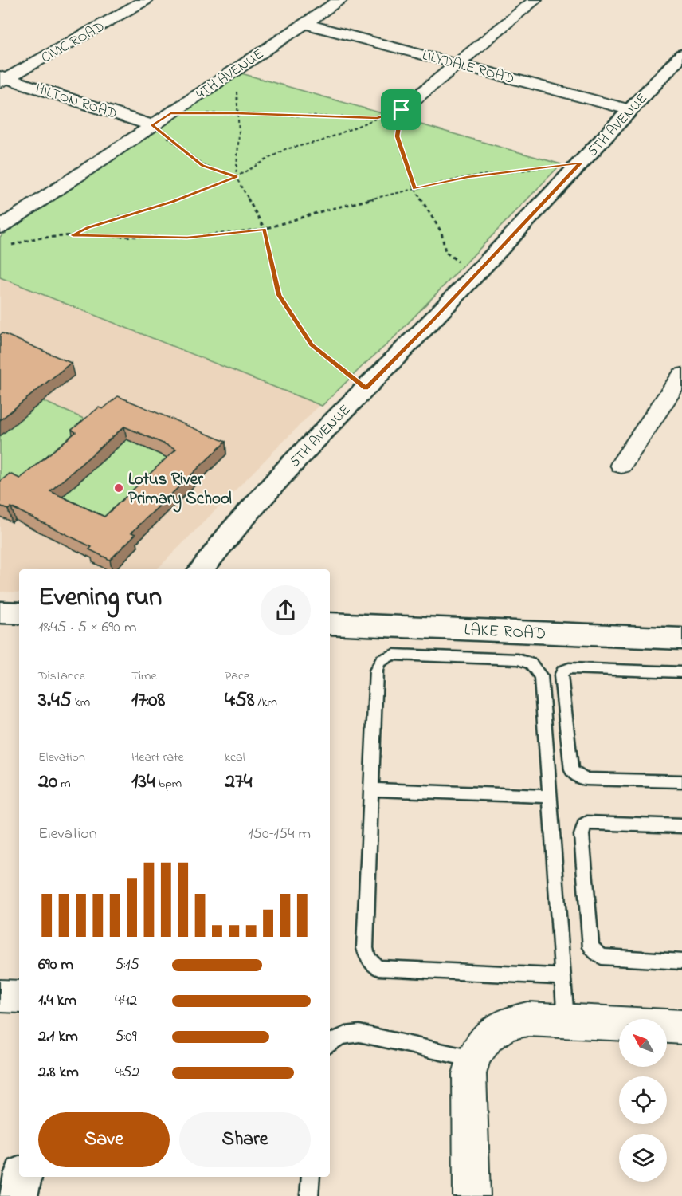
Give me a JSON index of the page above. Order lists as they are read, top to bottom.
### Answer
{
  "streets": {
    "main road": ["5TH AVENUE", "LAKE ROAD"],
    "street": [
      "CIVIC ROAD",
      "LILYDALE ROAD",
      "4TH AVENUE",
      "HILTON ROAD"
    ]
  },
  "crossings": [
    ["CIVIC ROAD", "HILTON ROAD"],
    ["LILYDALE ROAD", "4TH AVENUE"],
    ["LILYDALE ROAD", "5TH AVENUE"],
    ["4TH AVENUE", "HILTON ROAD"]
  ],
  "places": ["Lotus River Primary School"],
  "north": "top left",
  "page": {
    "heading": ["Evening run", "18:45 · 5 × 690 m"],
    "stats": [
      ["Distance", "3.45 km"],
      ["Time", "17:08"],
      ["Pace", "4:58 /km"],
      ["Elevation", "20 m"],
      ["Heart rate", "134 bpm"],
      ["kcal", "274"]
    ],
    "chart": ["Elevation", "150–154 m"],
    "list": [
      {
        "name": "690 m",
        "note": "5:15"
      },
      {
        "name": "1.4 km",
        "note": "4:42"
      },
      {
        "name": "2.1 km",
        "note": "5:09"
      },
      {
        "name": "2.8 km",
        "note": "4:52"
      }
    ],
    "buttons": ["Save", "Share"]
  }
}
